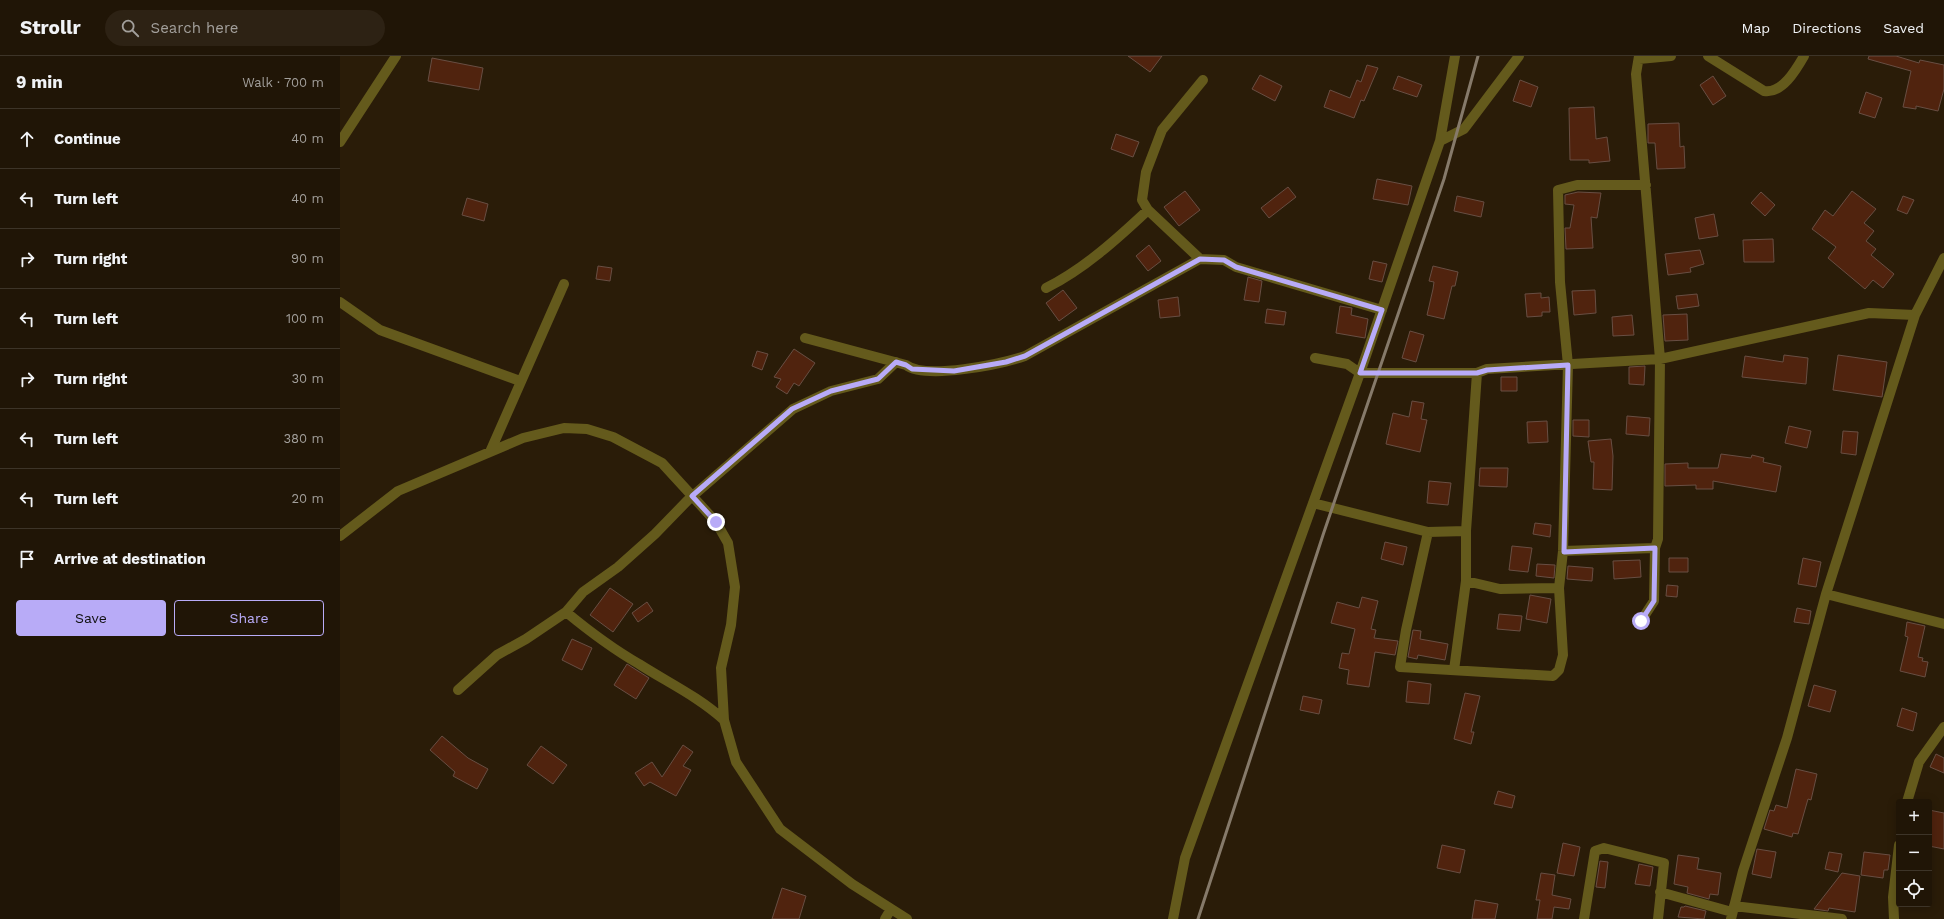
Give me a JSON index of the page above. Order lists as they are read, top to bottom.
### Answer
{
  "page": {
    "header": "Strollr",
    "search": "Search here",
    "nav": ["Map", "Directions", "Saved"],
    "heading": ["9 min", "Walk · 700 m"],
    "list": [
      ["Continue", "40 m"],
      ["Turn left", "40 m"],
      ["Turn right", "90 m"],
      ["Turn left", "100 m"],
      ["Turn right", "30 m"],
      ["Turn left", "380 m"],
      ["Turn left", "20 m"],
      "Arrive at destination"
    ],
    "buttons": ["Save", "Share"],
    "map_buttons": ["+", "−"]
  }
}
